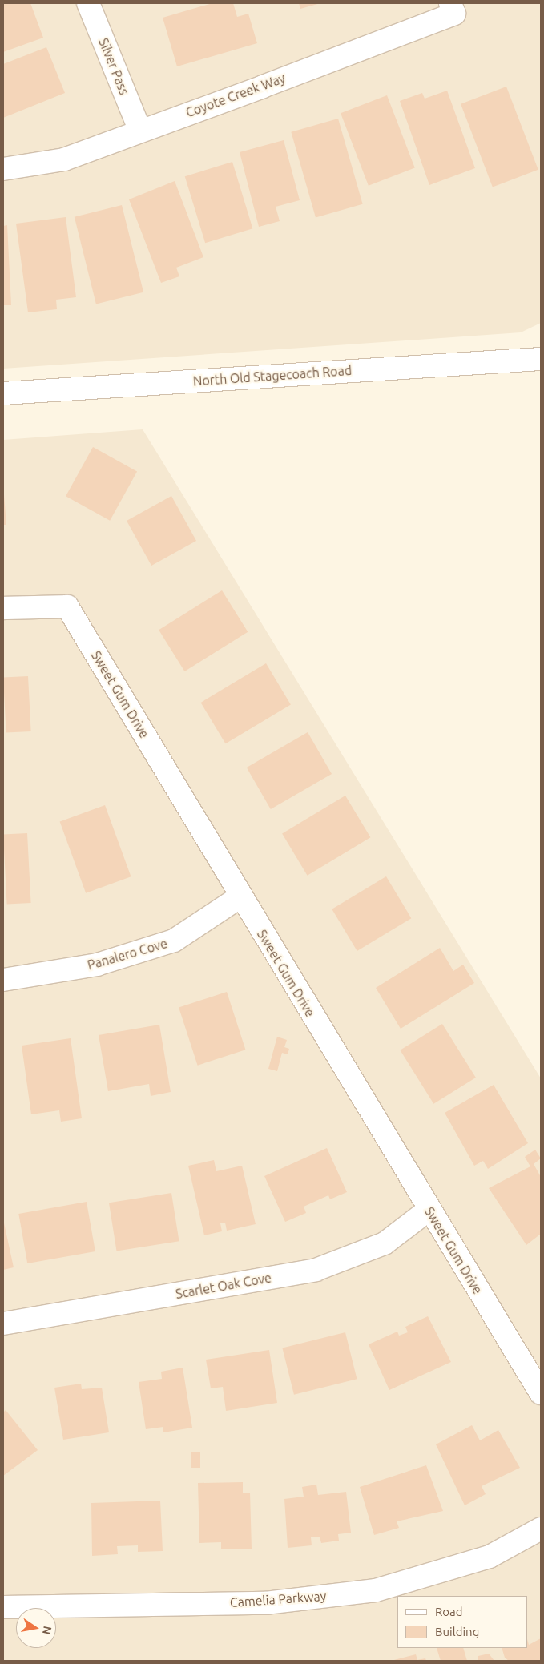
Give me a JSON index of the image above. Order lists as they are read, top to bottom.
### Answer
{
  "streets": {
    "street": [
      "Silver Pass",
      "Coyote Creek Way",
      "North Old Stagecoach Road",
      "Sweet Gum Drive",
      "Panalero Cove",
      "Scarlet Oak Cove",
      "Camelia Parkway"
    ]
  },
  "crossings": [
    ["Silver Pass", "Coyote Creek Way"],
    ["Sweet Gum Drive", "Panalero Cove"],
    ["Sweet Gum Drive", "Scarlet Oak Cove"]
  ],
  "legend": ["Road", "Building"],
  "north": "right"
}
